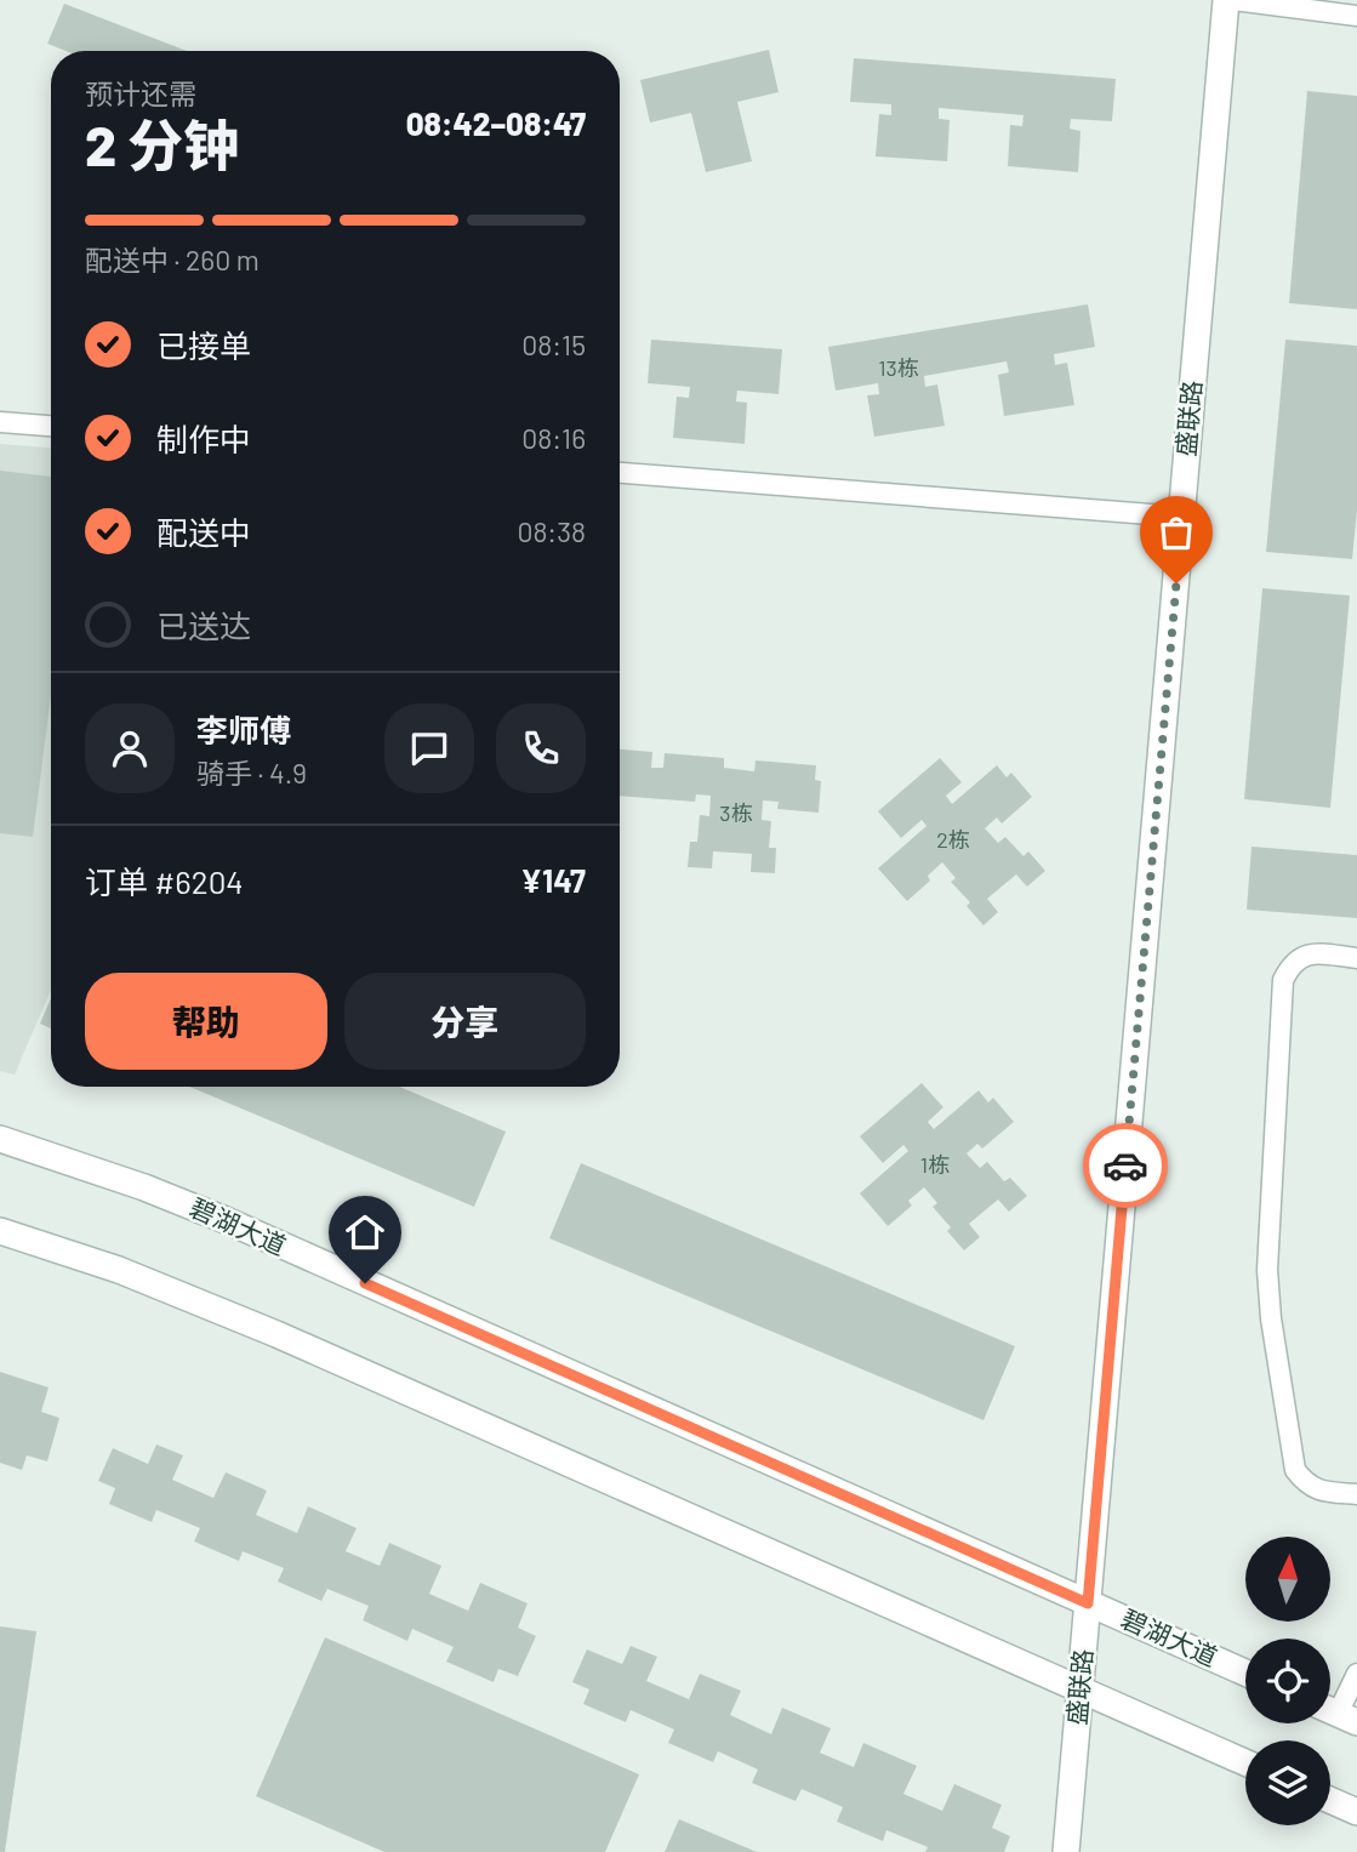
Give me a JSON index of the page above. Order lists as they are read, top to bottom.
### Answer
{
  "streets": {
    "street": ["盛联路", "碧湖大道"]
  },
  "crossings": [
    ["盛联路", "碧湖大道"]
  ],
  "house_numbers": [
    "13栋",
    "3栋",
    "2栋",
    "1栋"
  ],
  "north": "top",
  "page": {
    "heading": ["2 分钟", "预计还需", "08:42–08:47"],
    "panel": [
      "李师傅",
      "骑手 · 4.9",
      "订单 #6204",
      "¥147"
    ],
    "bar": "配送中 · 260 m",
    "list": [
      ["已接单", "08:15"],
      ["制作中", "08:16"],
      ["配送中", "08:38"],
      "已送达"
    ],
    "buttons": ["帮助", "分享"]
  }
}
